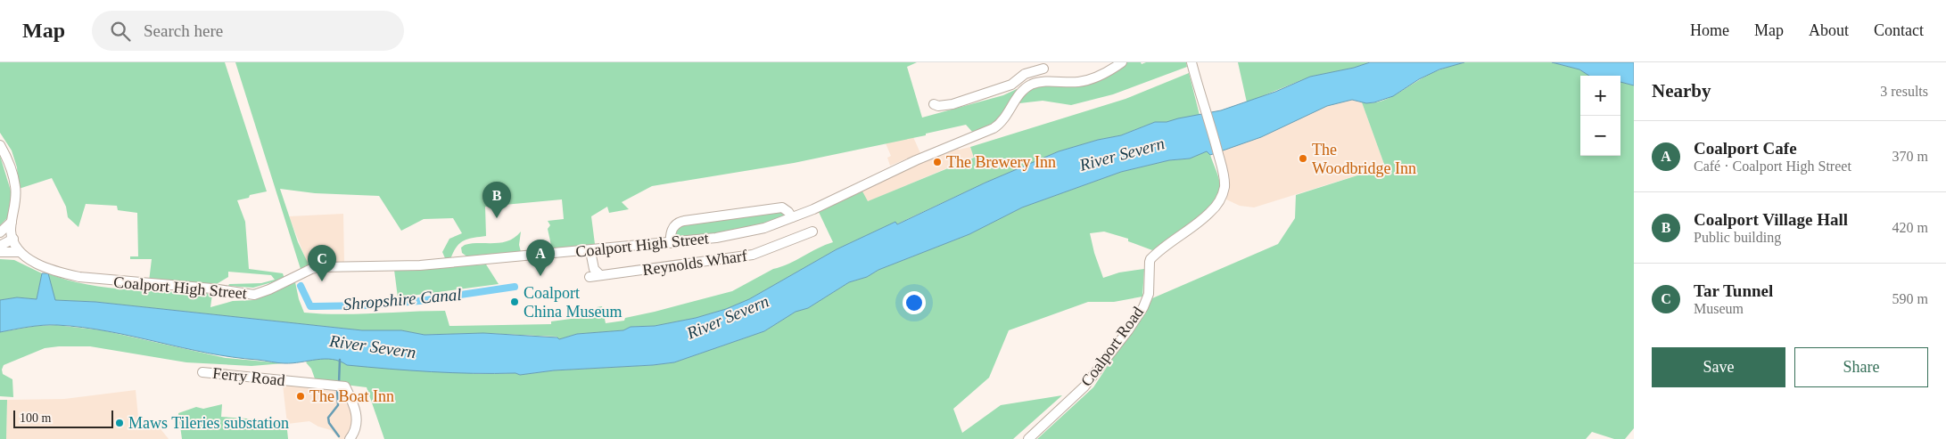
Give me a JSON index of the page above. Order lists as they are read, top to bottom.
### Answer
{
  "streets": {
    "street": [
      "Coalport High Street",
      "Reynolds Wharf",
      "Coalport Road",
      "Ferry Road"
    ]
  },
  "water": ["River Severn", "Shropshire Canal"],
  "places": [
    "The Woodbridge Inn",
    "The Brewery Inn",
    "Coalport China Museum",
    "The Boat Inn",
    "Maws Tileries substation"
  ],
  "scale_bar": "100 m",
  "page": {
    "header": "Map",
    "search": "Search here",
    "nav": [
      "Home",
      "Map",
      "About",
      "Contact"
    ],
    "heading": ["Nearby", "3 results"],
    "map_buttons": ["+", "−"],
    "list": [
      {
        "mark": "A",
        "name": "Coalport Cafe",
        "note": "Café · Coalport High Street",
        "value": "370 m"
      },
      {
        "mark": "B",
        "name": "Coalport Village Hall",
        "note": "Public building",
        "value": "420 m"
      },
      {
        "mark": "C",
        "name": "Tar Tunnel",
        "note": "Museum",
        "value": "590 m"
      }
    ],
    "pins": ["B", "A", "C"],
    "buttons": ["Save", "Share"],
    "scale": "100 m"
  }
}
